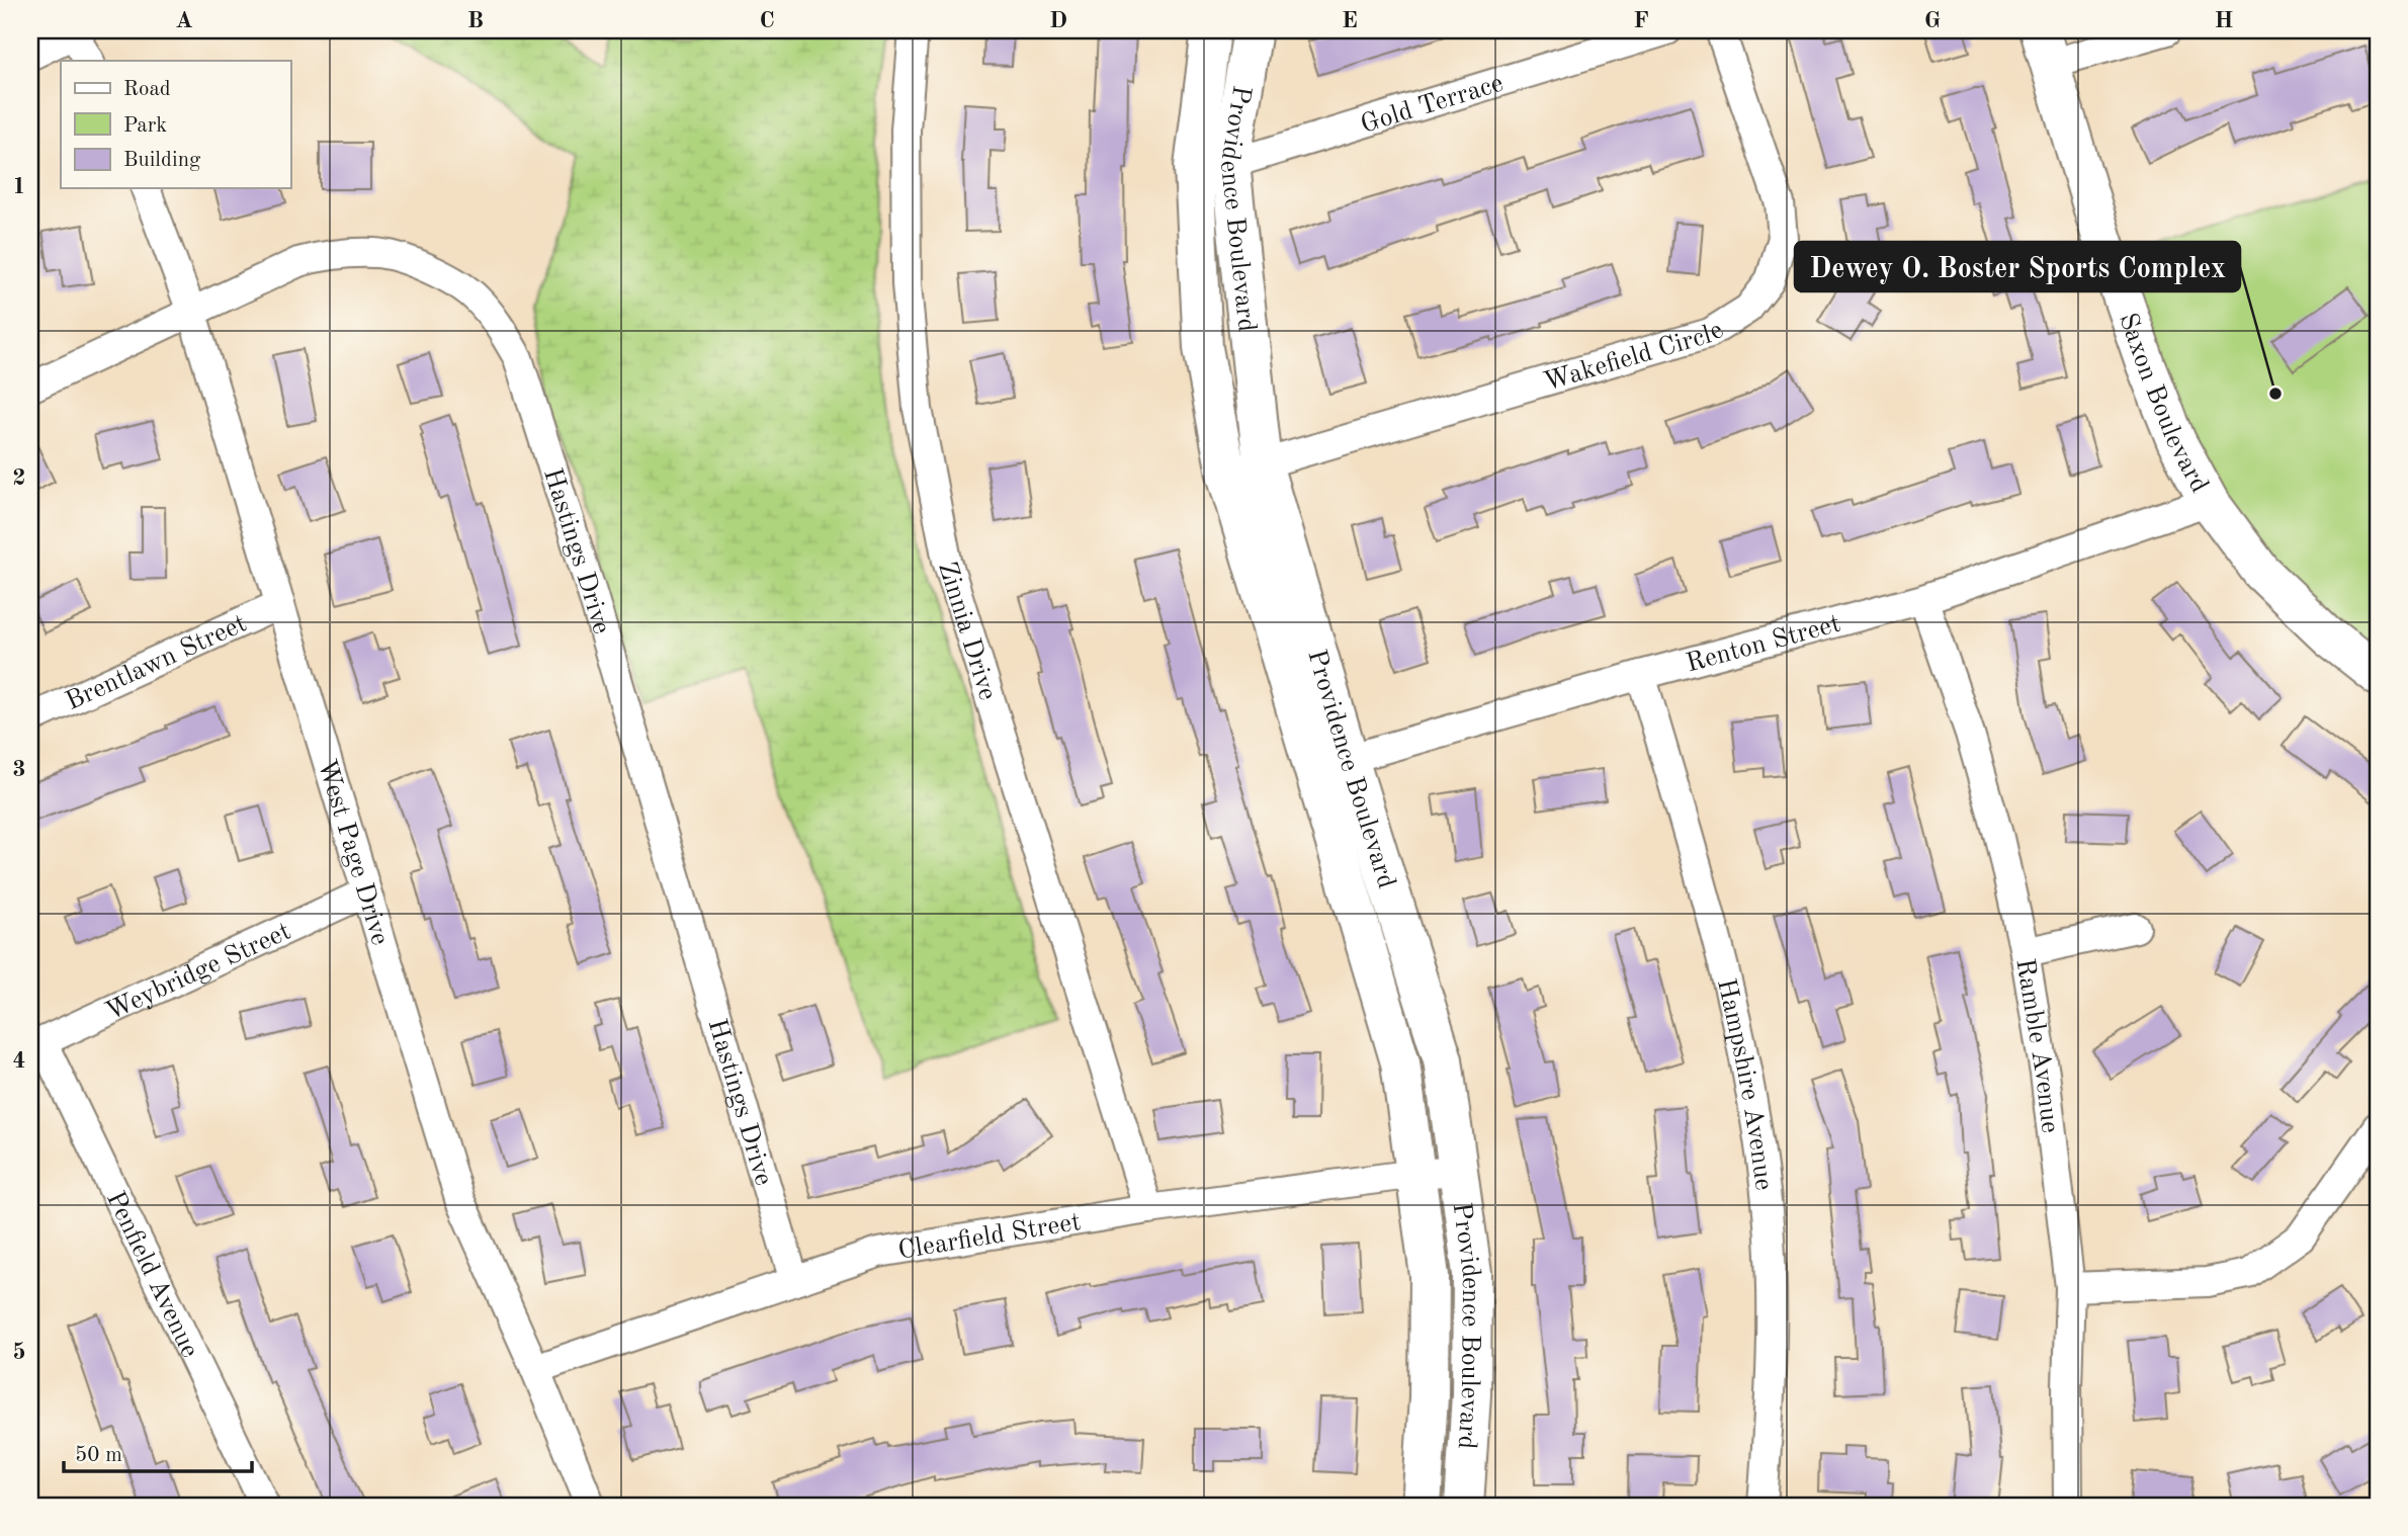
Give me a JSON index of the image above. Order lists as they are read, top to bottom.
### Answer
{
  "streets": {
    "main road": ["Providence Boulevard", "Saxon Boulevard"],
    "street": [
      "Gold Terrace",
      "Wakefield Circle",
      "Hastings Drive",
      "Zinnia Drive",
      "Renton Street",
      "Brentlawn Street",
      "West Page Drive",
      "Weybridge Street",
      "Ramble Avenue",
      "Hampshire Avenue",
      "Clearfield Street",
      "Penfield Avenue"
    ]
  },
  "crossings": [
    ["Gold Terrace", "Providence Boulevard"],
    ["Providence Boulevard", "Wakefield Circle"],
    ["Providence Boulevard", "Renton Street"],
    ["Providence Boulevard", "Clearfield Street"],
    ["Saxon Boulevard", "Renton Street"],
    ["Hastings Drive", "West Page Drive"],
    ["Hastings Drive", "Clearfield Street"],
    ["Zinnia Drive", "Clearfield Street"],
    ["Renton Street", "Ramble Avenue"],
    ["Renton Street", "Hampshire Avenue"],
    ["Brentlawn Street", "West Page Drive"],
    ["West Page Drive", "Weybridge Street"],
    ["West Page Drive", "Clearfield Street"],
    ["Weybridge Street", "Penfield Avenue"]
  ],
  "places": ["Dewey O. Boster Sports Complex"],
  "legend": ["Road", "Park", "Building"],
  "scale_bar": "50 m",
  "grid": {
    "columns": [
      "A",
      "B",
      "C",
      "D",
      "E",
      "F",
      "G",
      "H"
    ],
    "rows": [
      "1",
      "2",
      "3",
      "4",
      "5"
    ]
  }
}
